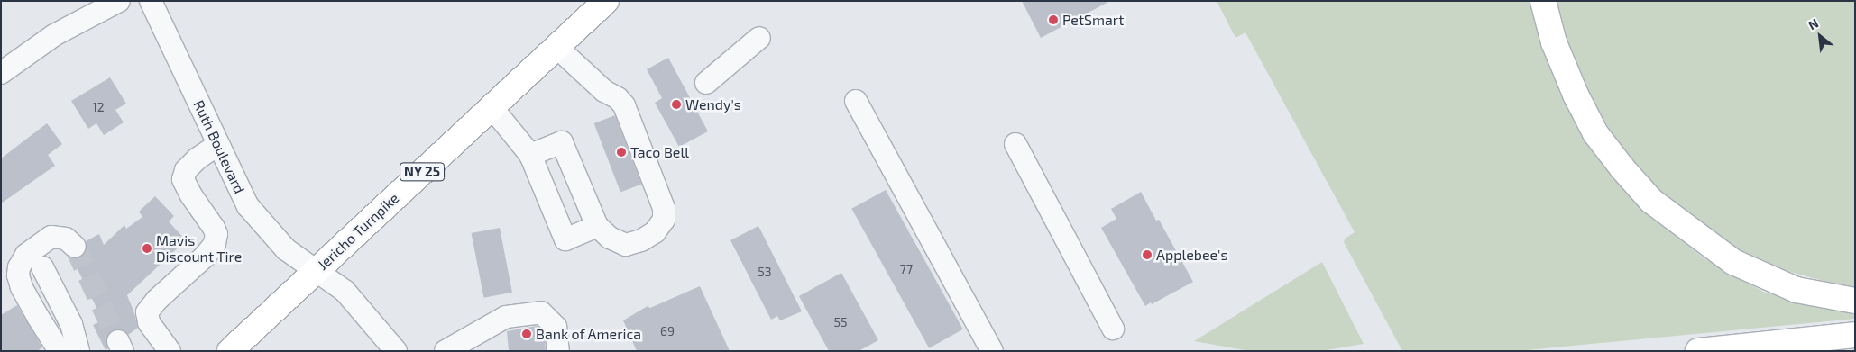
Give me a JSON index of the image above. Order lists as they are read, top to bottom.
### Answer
{
  "streets": {
    "main road": ["NY 25", "Jericho Turnpike"],
    "street": ["Ruth Boulevard"]
  },
  "crossings": [
    ["Ruth Boulevard", "Jericho Turnpike"]
  ],
  "places": [
    "PetSmart",
    "Wendy's",
    "Taco Bell",
    "Mavis Discount Tire",
    "Applebee's",
    "Bank of America"
  ],
  "house_numbers": [
    "12",
    "77",
    "53",
    "55",
    "69"
  ],
  "north": "top left"
}
